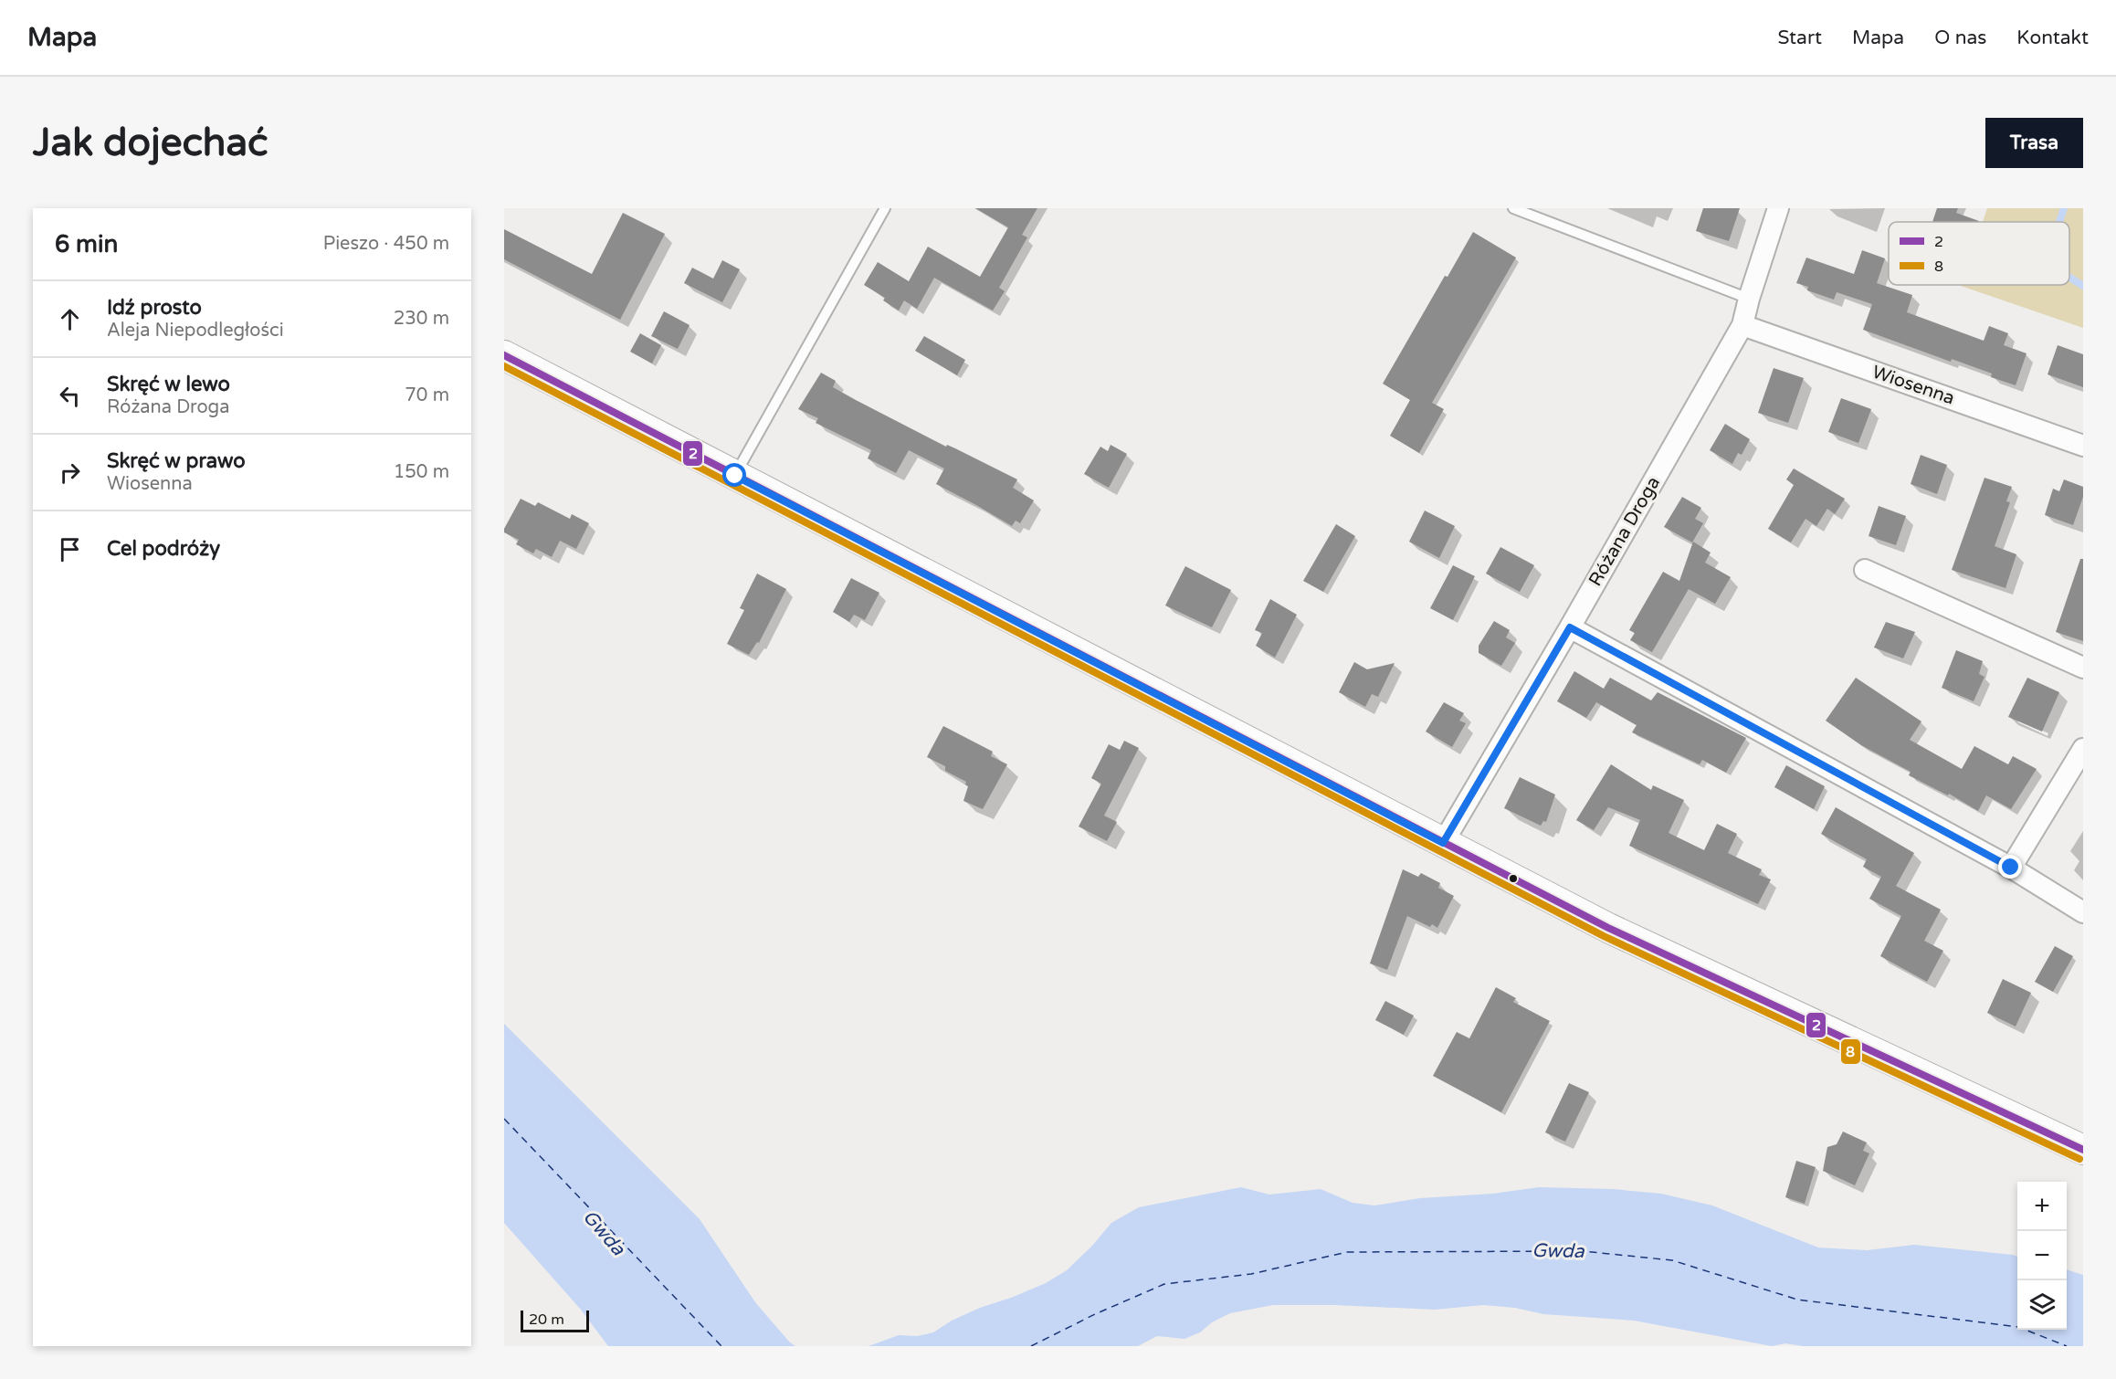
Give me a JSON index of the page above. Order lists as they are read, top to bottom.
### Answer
{
  "streets": {
    "street": ["Wiosenna", "Różana Droga"]
  },
  "crossings": [
    ["Wiosenna", "Różana Droga"]
  ],
  "water": ["Gwda"],
  "lines": ["transit line 2", "transit line 8"],
  "legend": ["2", "8"],
  "scale_bar": "20 m",
  "page": {
    "header": "Mapa",
    "nav": [
      "Start",
      "Mapa",
      "O nas",
      "Kontakt"
    ],
    "buttons": "Trasa",
    "title": "Jak dojechać",
    "heading": ["6 min", "Pieszo · 450 m"],
    "list": [
      ["Idź prosto", "Aleja Niepodległości", "230 m"],
      ["Skręć w lewo", "Różana Droga", "70 m"],
      ["Skręć w prawo", "Wiosenna", "150 m"],
      "Cel podróży"
    ],
    "map_buttons": ["+", "−"],
    "scale": "20 m"
  }
}
